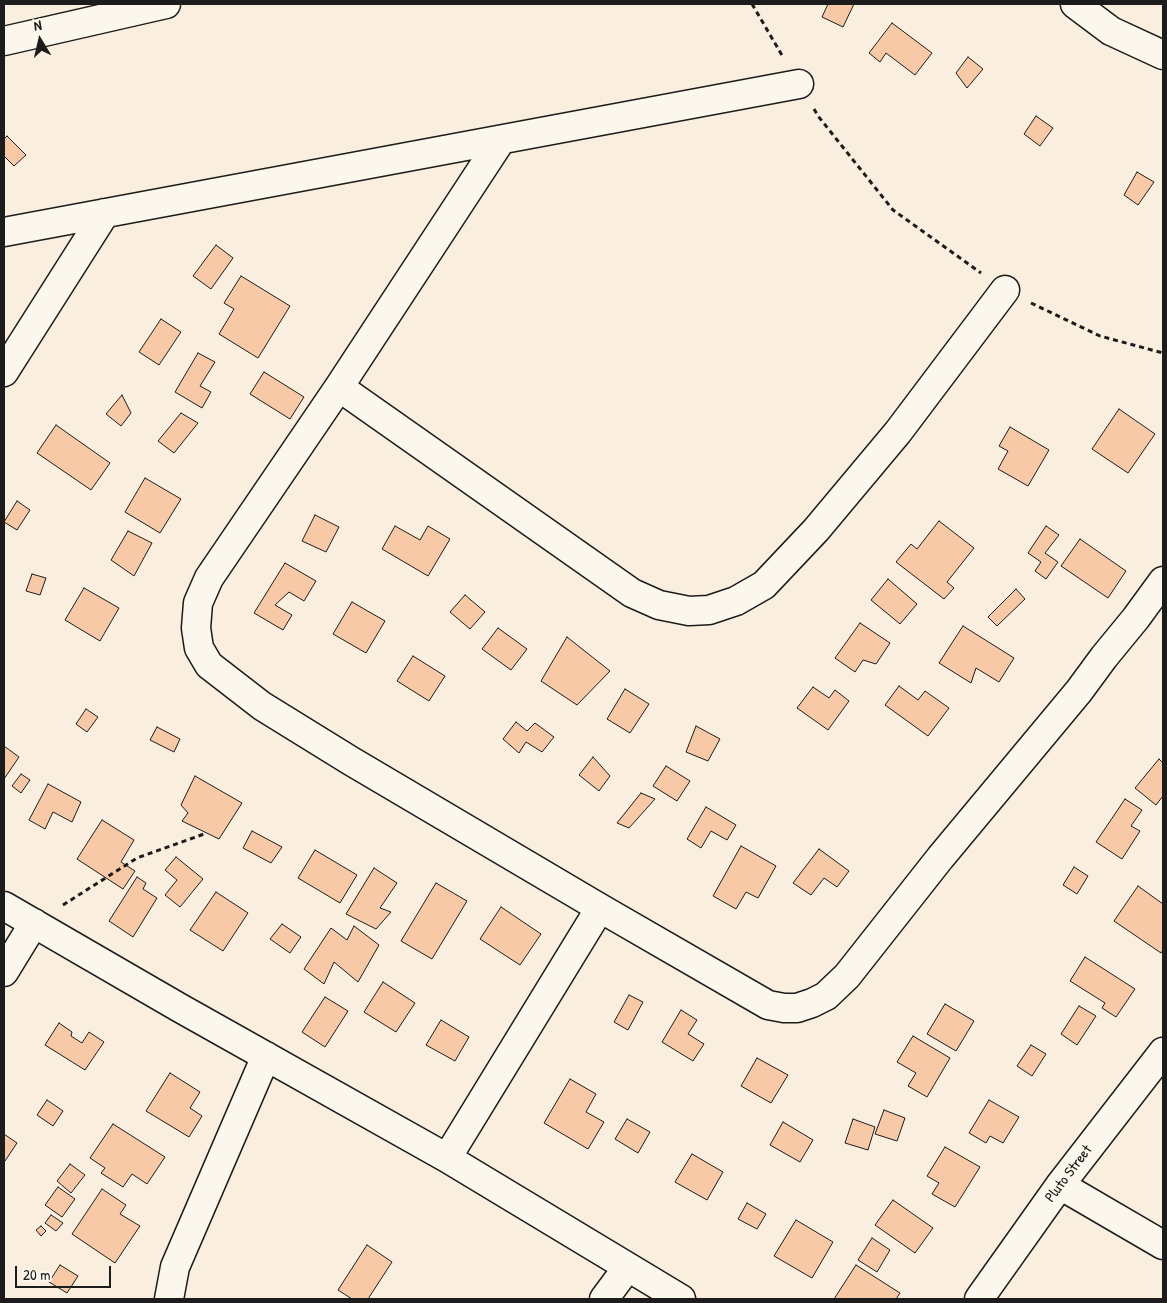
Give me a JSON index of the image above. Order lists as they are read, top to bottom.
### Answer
{
  "streets": {
    "street": ["Pluto Street"]
  },
  "scale_bar": "20 m",
  "north": "top"
}
